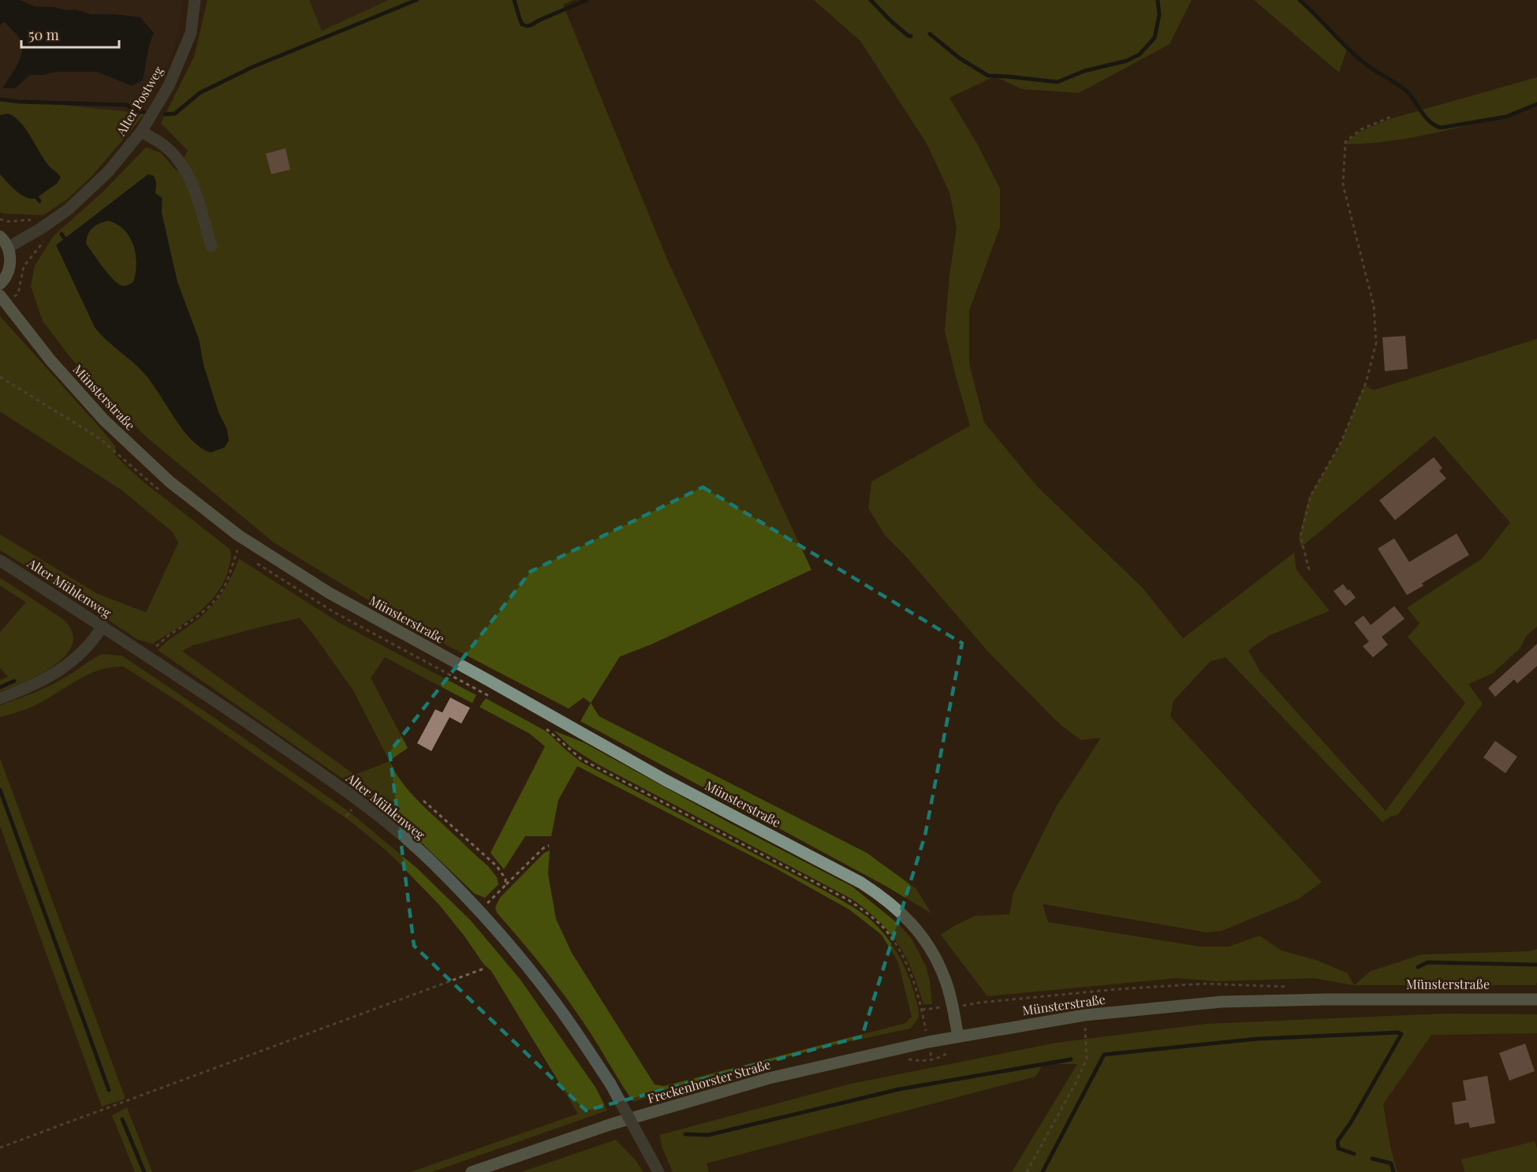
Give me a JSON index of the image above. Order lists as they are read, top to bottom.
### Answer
{
  "streets": {
    "main road": ["Münsterstraße", "Freckenhorster Straße"],
    "street": ["Alter Postweg", "Alter Mühlenweg"]
  },
  "crossings": [
    ["Münsterstraße", "Freckenhorster Straße"]
  ],
  "scale_bar": "50 m"
}
